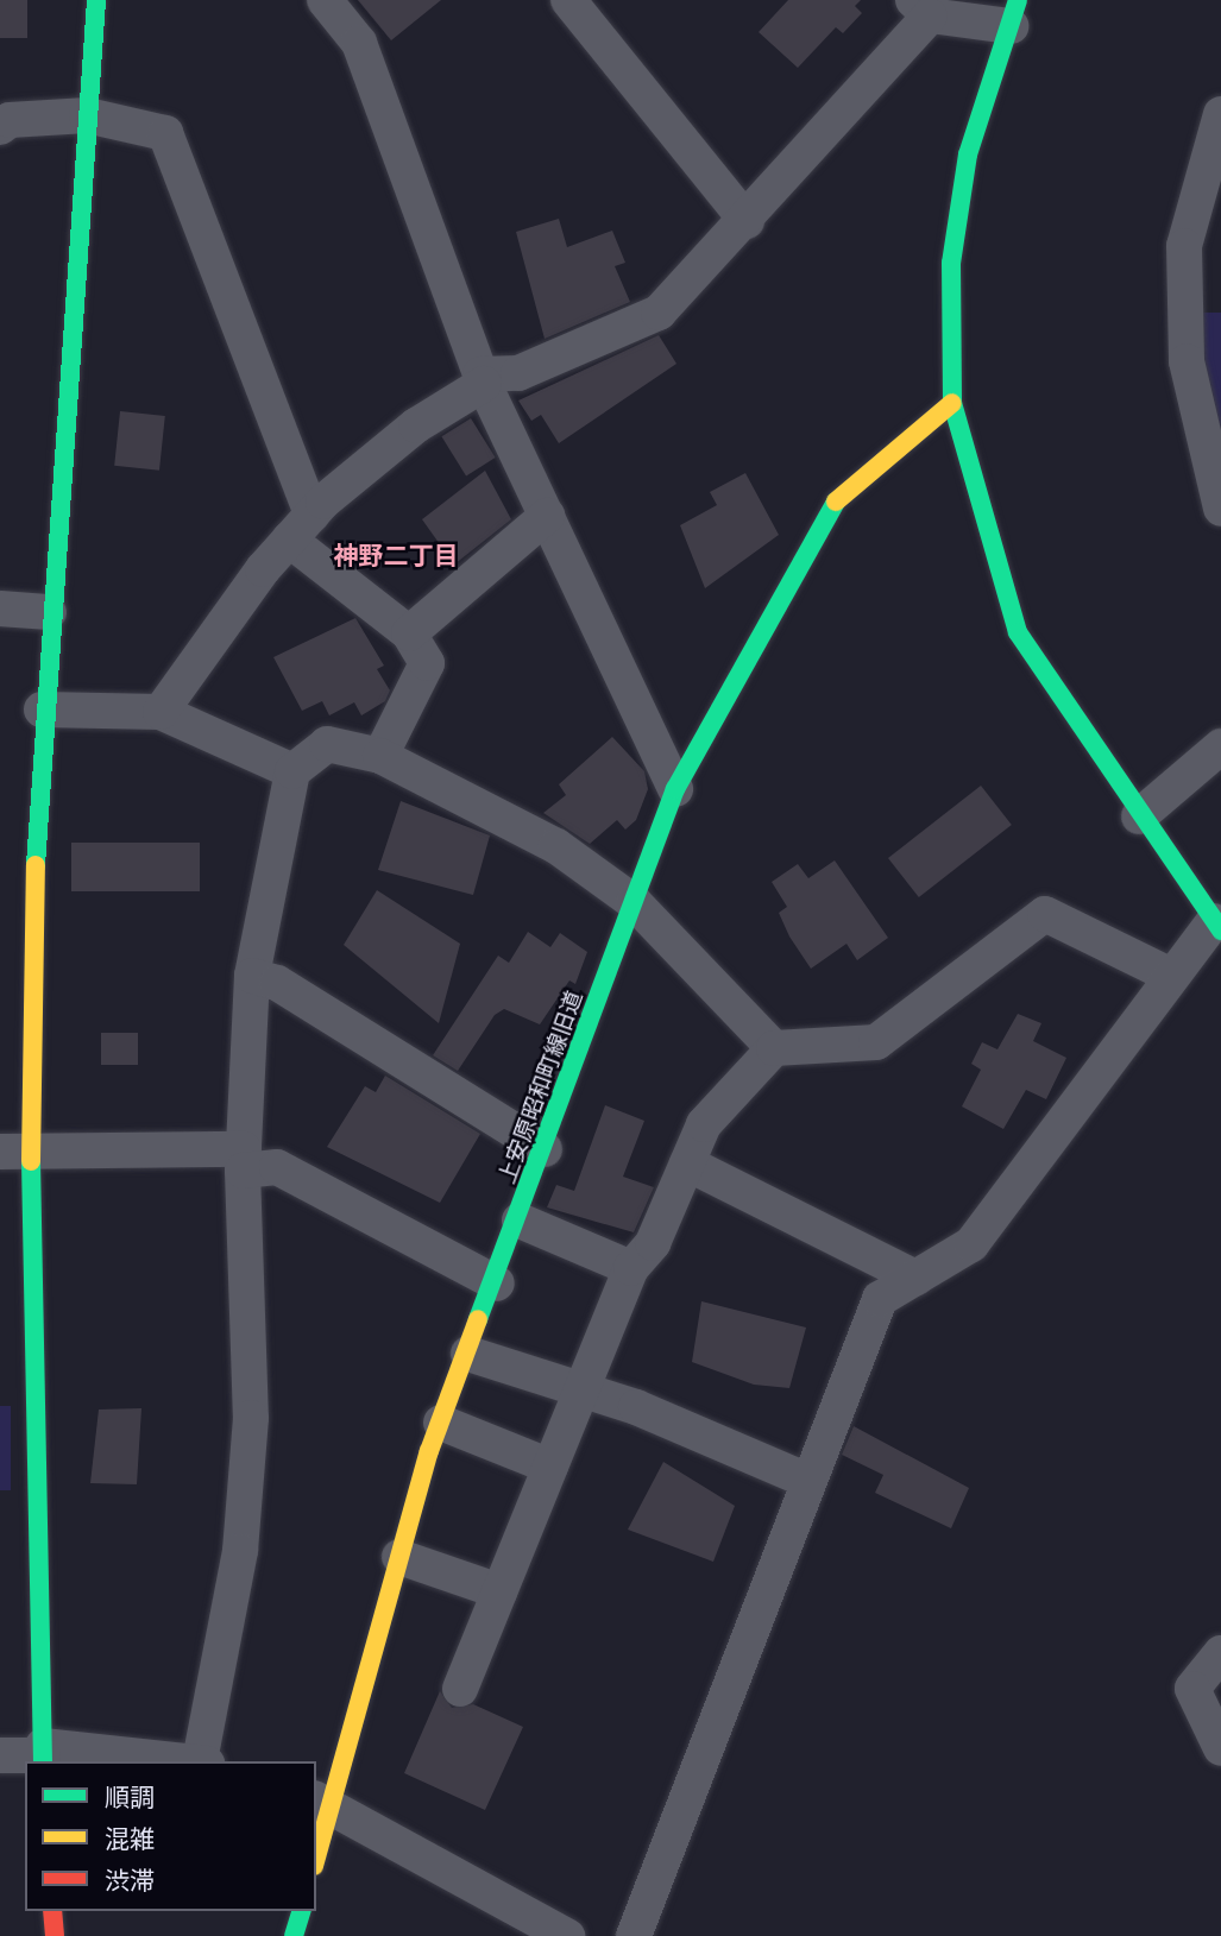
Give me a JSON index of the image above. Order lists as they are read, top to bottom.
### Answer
{
  "streets": {
    "street": ["上安原昭和町線旧道"]
  },
  "districts": ["神野二丁目"],
  "legend": ["順調", "混雑", "渋滞"]
}
